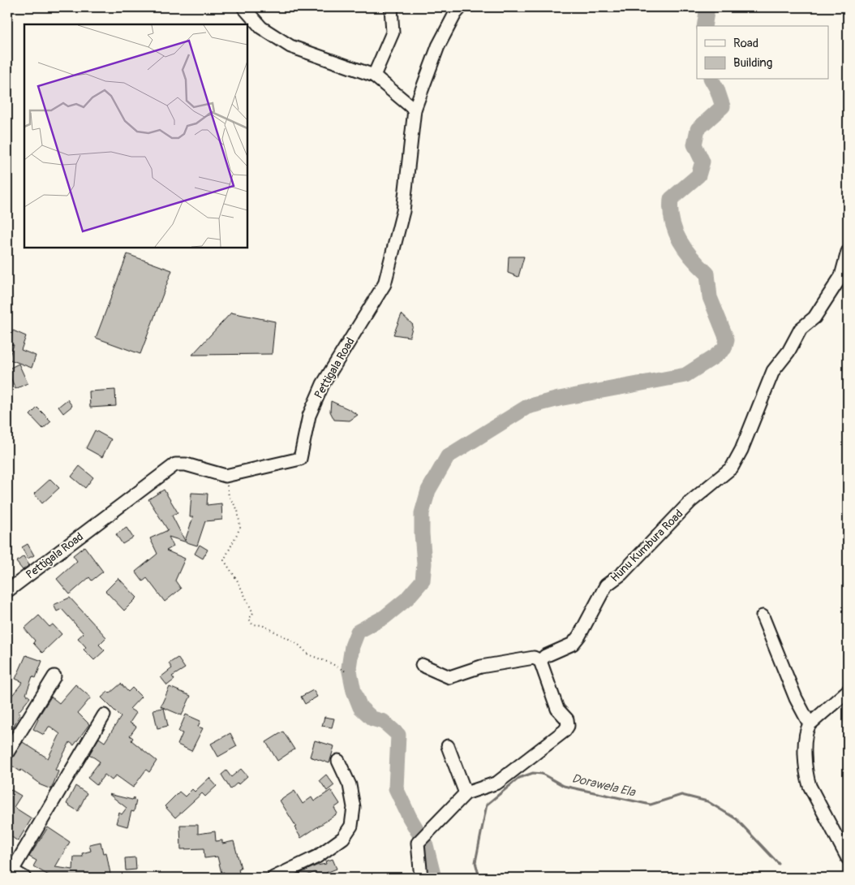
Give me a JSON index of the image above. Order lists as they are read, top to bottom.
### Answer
{
  "streets": {
    "street": ["Pettigala Road", "Hunu Kumbura Road"]
  },
  "water": ["Dorawela Ela"],
  "legend": ["Road", "Building"]
}
